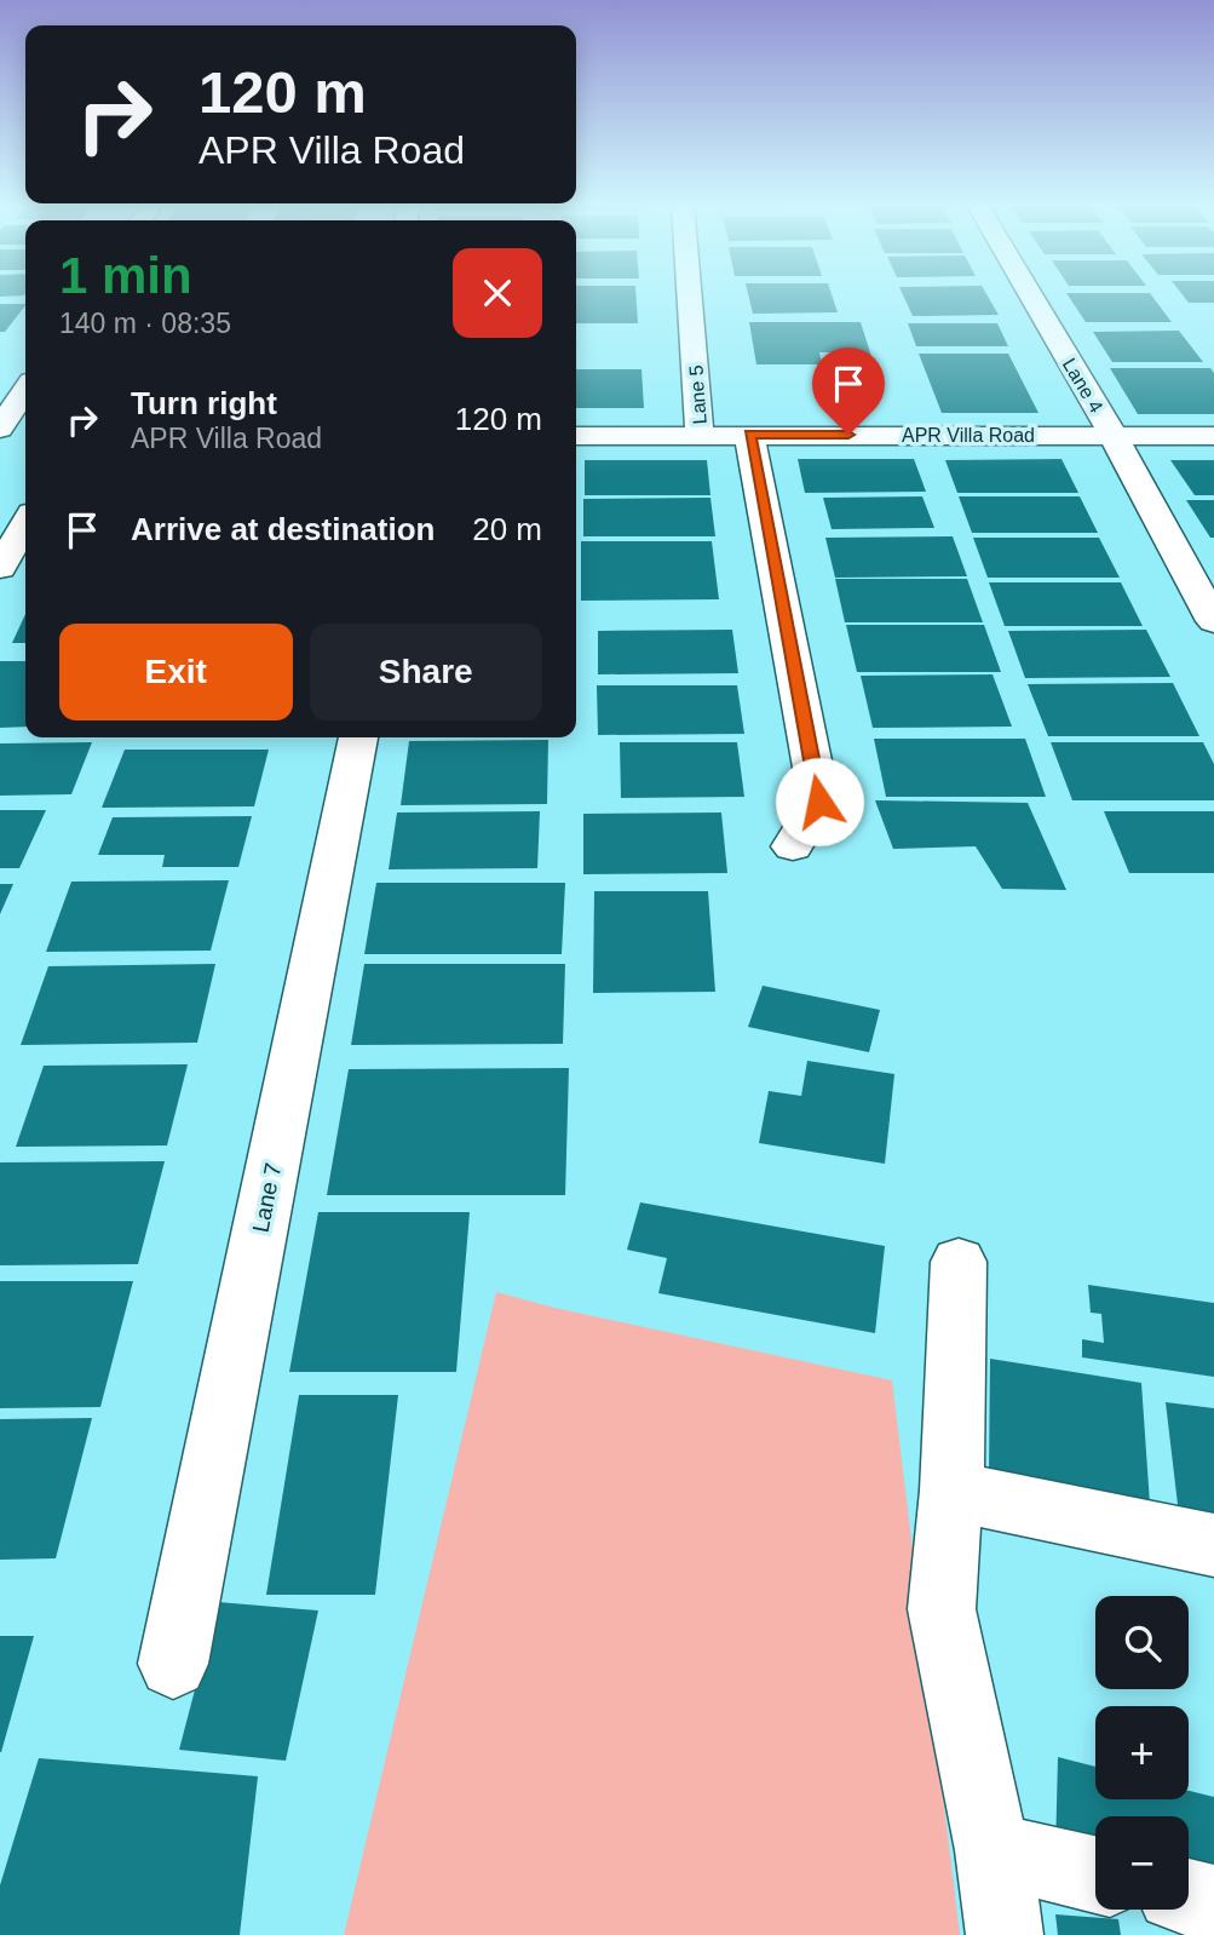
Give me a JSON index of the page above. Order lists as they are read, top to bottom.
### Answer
{
  "streets": {
    "street": [
      "Lane 4",
      "Lane 5",
      "APR Villa Road",
      "Lane 7"
    ]
  },
  "crossings": [
    ["Lane 4", "APR Villa Road"],
    ["Lane 5", "APR Villa Road"]
  ],
  "page": {
    "turn": ["120 m", "APR Villa Road"],
    "heading": ["1 min", "140 m · 08:35"],
    "list": [
      {
        "name": "Turn right",
        "note": "APR Villa Road",
        "value": "120 m"
      },
      {
        "name": "Arrive at destination",
        "value": "20 m"
      }
    ],
    "buttons": ["Exit", "Share"],
    "map_buttons": ["+", "−"]
  }
}
